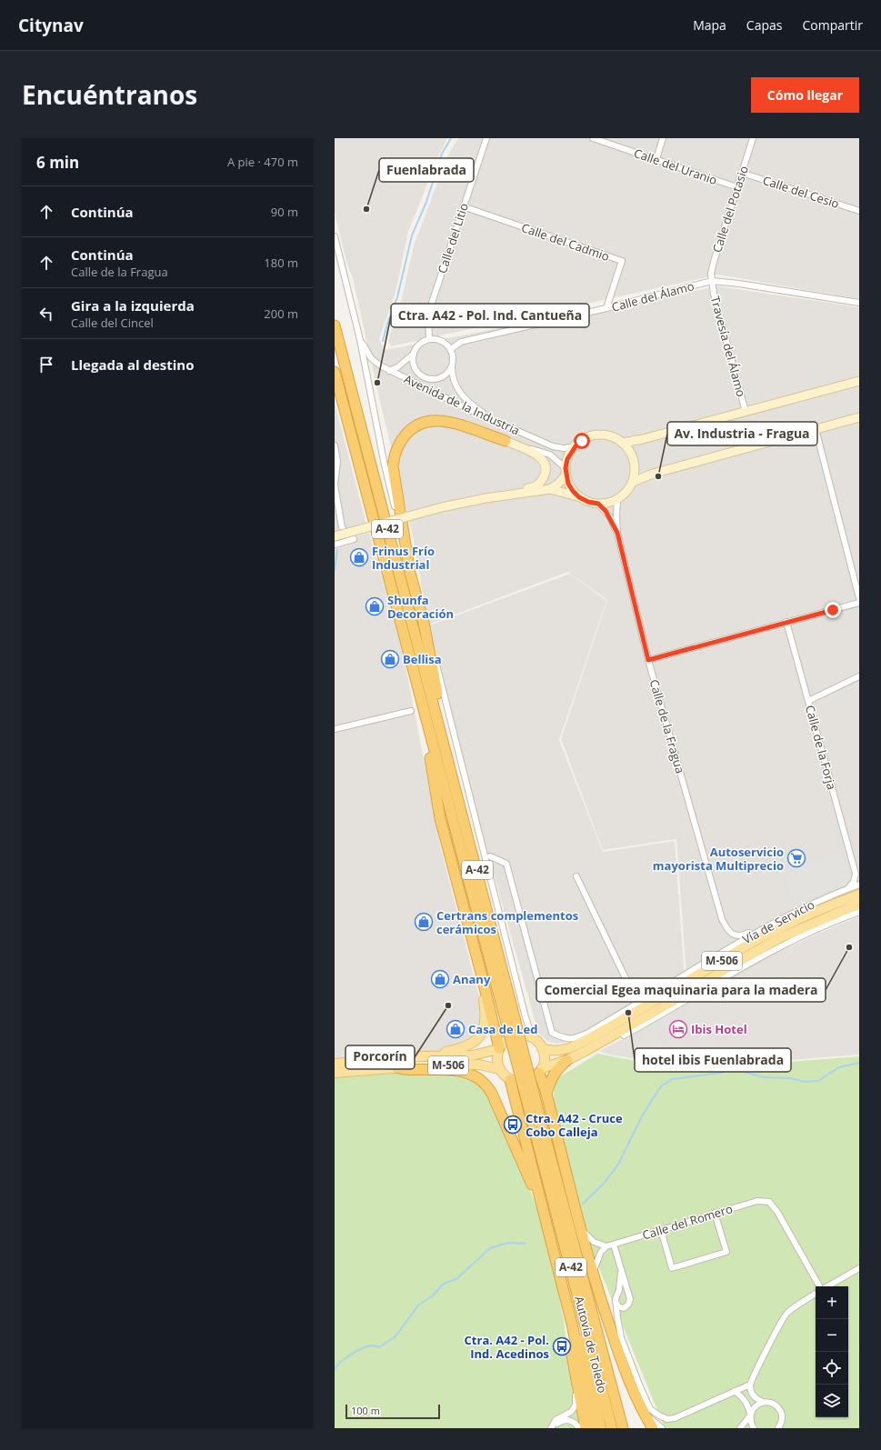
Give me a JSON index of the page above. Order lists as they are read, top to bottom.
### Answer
{
  "streets": {
    "highway": ["A-42", "Autovía de Toledo"],
    "main road": ["M-506"],
    "street": [
      "Calle del Uranio",
      "Calle del Cesio",
      "Calle del Potasio",
      "Calle del Litio",
      "Calle del Cadmio",
      "Calle del Álamo",
      "Travesía del Álamo",
      "Avenida de la Industria",
      "Calle de la Fragua",
      "Calle de la Forja",
      "Vía de Servicio",
      "Calle del Romero"
    ]
  },
  "crossings": [
    ["Calle del Uranio", "Calle del Potasio"],
    ["Calle del Cesio", "Calle del Potasio"],
    ["Calle del Potasio", "Calle del Álamo"],
    ["Calle del Potasio", "Travesía del Álamo"],
    ["Calle del Litio", "Calle del Cadmio"],
    ["Calle del Litio", "Calle del Álamo"],
    ["Calle del Cadmio", "Calle del Álamo"],
    ["Calle del Álamo", "Travesía del Álamo"],
    ["Avenida de la Industria", "Calle de la Fragua"],
    ["A-42", "Autovía de Toledo"],
    ["Calle de la Fragua", "Vía de Servicio"],
    ["Calle de la Forja", "Vía de Servicio"],
    ["Vía de Servicio", "M-506"]
  ],
  "places": {
    "other": [
      "Fuenlabrada",
      "Ctra. A42 - Pol. Ind. Cantueña",
      "Av. Industria - Fragua",
      "Comercial Egea maquinaria para la madera",
      "Porcorín",
      "hotel ibis Fuenlabrada"
    ],
    "shop": [
      "Frinus Frío Industrial",
      "Shunfa Decoración",
      "Bellisa",
      "Certrans complementos cerámicos",
      "Anany",
      "Casa de Led"
    ],
    "supermarket": ["Autoservicio mayorista Multiprecio"],
    "hotel": ["Ibis Hotel"],
    "bus stop": ["Ctra. A42 - Cruce Cobo Calleja", "Ctra. A42 - Pol. Ind. Acedinos"]
  },
  "scale_bar": "100 m",
  "page": {
    "header": "Citynav",
    "nav": ["Mapa", "Capas", "Compartir"],
    "title": "Encuéntranos",
    "buttons": "Cómo llegar",
    "heading": ["6 min", "A pie · 470 m"],
    "list": [
      ["Continúa", "90 m"],
      ["Continúa", "Calle de la Fragua", "180 m"],
      ["Gira a la izquierda", "Calle del Cincel", "200 m"],
      "Llegada al destino"
    ],
    "map_buttons": ["+", "−"],
    "scale": "100 m"
  }
}
